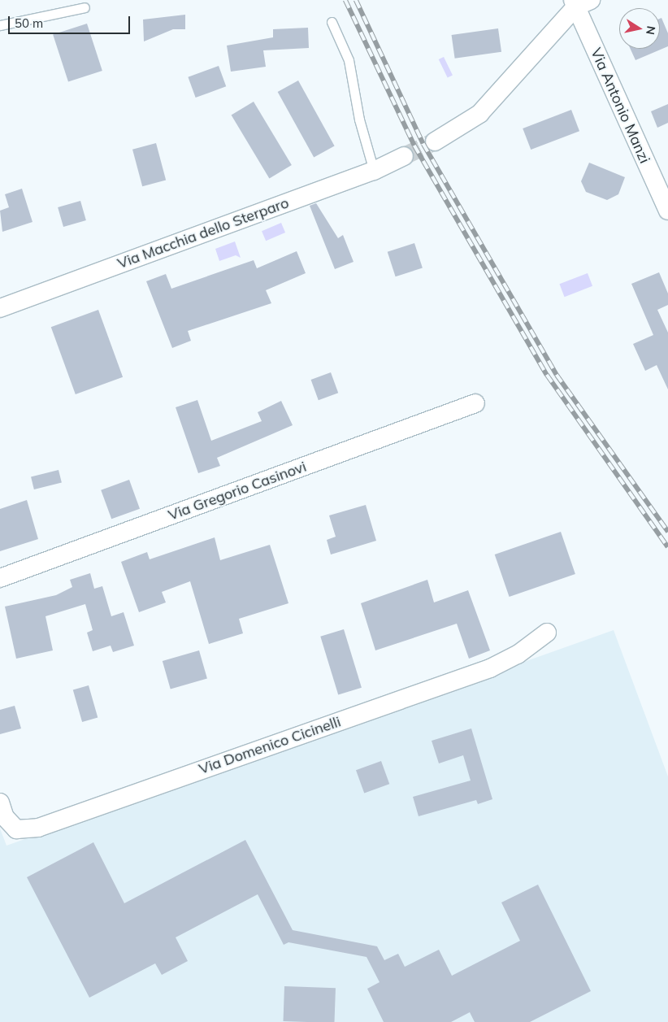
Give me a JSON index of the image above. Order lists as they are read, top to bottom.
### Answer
{
  "streets": {
    "street": [
      "Via Antonio Manzi",
      "Via Macchia dello Sterparo",
      "Via Gregorio Casinovi",
      "Via Domenico Cicinelli"
    ]
  },
  "scale_bar": "50 m",
  "north": "right"
}
